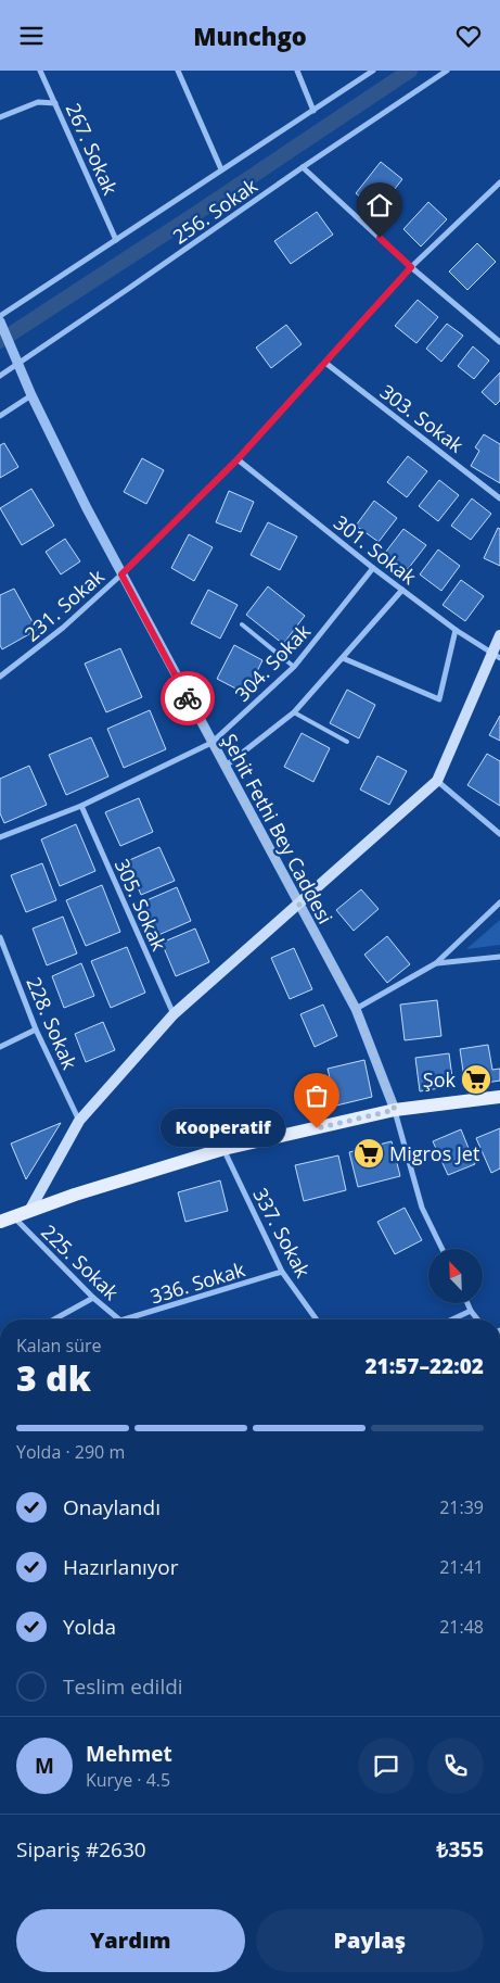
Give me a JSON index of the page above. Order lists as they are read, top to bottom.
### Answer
{
  "streets": {
    "street": [
      "267. Sokak",
      "256. Sokak",
      "303. Sokak",
      "301. Sokak",
      "231. Sokak",
      "304. Sokak",
      "Şehit Fethi Bey Caddesi",
      "305. Sokak",
      "228. Sokak",
      "337. Sokak",
      "225. Sokak",
      "336. Sokak"
    ]
  },
  "crossings": [
    ["267. Sokak", "256. Sokak"],
    ["256. Sokak", "Şehit Fethi Bey Caddesi"],
    ["303. Sokak", "231. Sokak"],
    ["301. Sokak", "231. Sokak"],
    ["301. Sokak", "304. Sokak"],
    ["231. Sokak", "Şehit Fethi Bey Caddesi"],
    ["304. Sokak", "Şehit Fethi Bey Caddesi"],
    ["304. Sokak", "305. Sokak"],
    ["337. Sokak", "336. Sokak"]
  ],
  "places": {
    "supermarket": ["Şok", "Migros Jet"],
    "other": ["Kooperatif"]
  },
  "north": "top left",
  "page": {
    "header": "Munchgo",
    "bubble": "Kooperatif",
    "heading": ["3 dk", "Kalan süre", "21:57–22:02"],
    "panel": [
      "Mehmet",
      "Kurye · 4.5",
      "Sipariş #2630",
      "₺355"
    ],
    "bar": "Yolda · 290 m",
    "list": [
      ["Onaylandı", "21:39"],
      ["Hazırlanıyor", "21:41"],
      ["Yolda", "21:48"],
      "Teslim edildi"
    ],
    "round": "M",
    "buttons": ["Yardım", "Paylaş"]
  }
}
